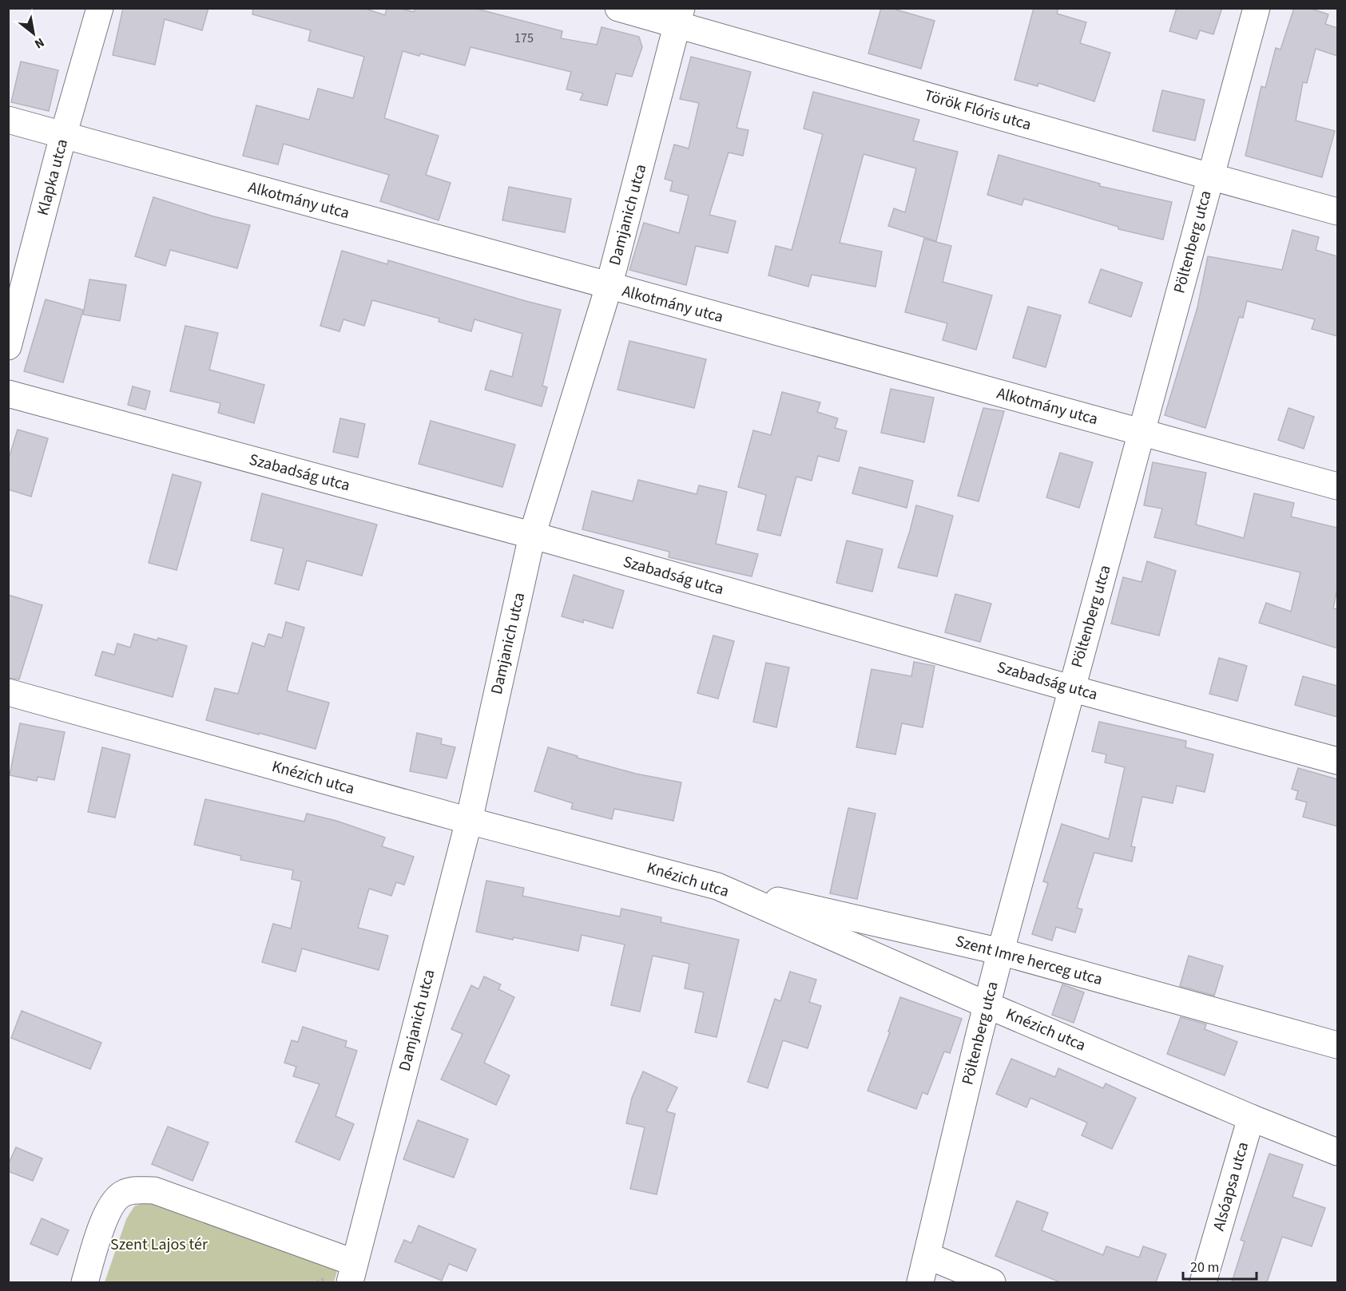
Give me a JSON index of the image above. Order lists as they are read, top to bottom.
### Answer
{
  "streets": {
    "street": [
      "Török Flóris utca",
      "Klapka utca",
      "Alkotmány utca",
      "Damjanich utca",
      "Pöltenberg utca",
      "Szabadság utca",
      "Knézich utca",
      "Szent Imre herceg utca",
      "Alsóapsa utca"
    ]
  },
  "crossings": [
    ["Török Flóris utca", "Damjanich utca"],
    ["Török Flóris utca", "Pöltenberg utca"],
    ["Klapka utca", "Alkotmány utca"],
    ["Alkotmány utca", "Damjanich utca"],
    ["Alkotmány utca", "Pöltenberg utca"],
    ["Damjanich utca", "Szabadság utca"],
    ["Damjanich utca", "Knézich utca"],
    ["Pöltenberg utca", "Szabadság utca"],
    ["Pöltenberg utca", "Knézich utca"],
    ["Pöltenberg utca", "Szent Imre herceg utca"],
    ["Knézich utca", "Szent Imre herceg utca"],
    ["Knézich utca", "Alsóapsa utca"]
  ],
  "parks": ["Szent Lajos tér"],
  "house_numbers": ["175"],
  "scale_bar": "20 m",
  "north": "bottom right"
}
